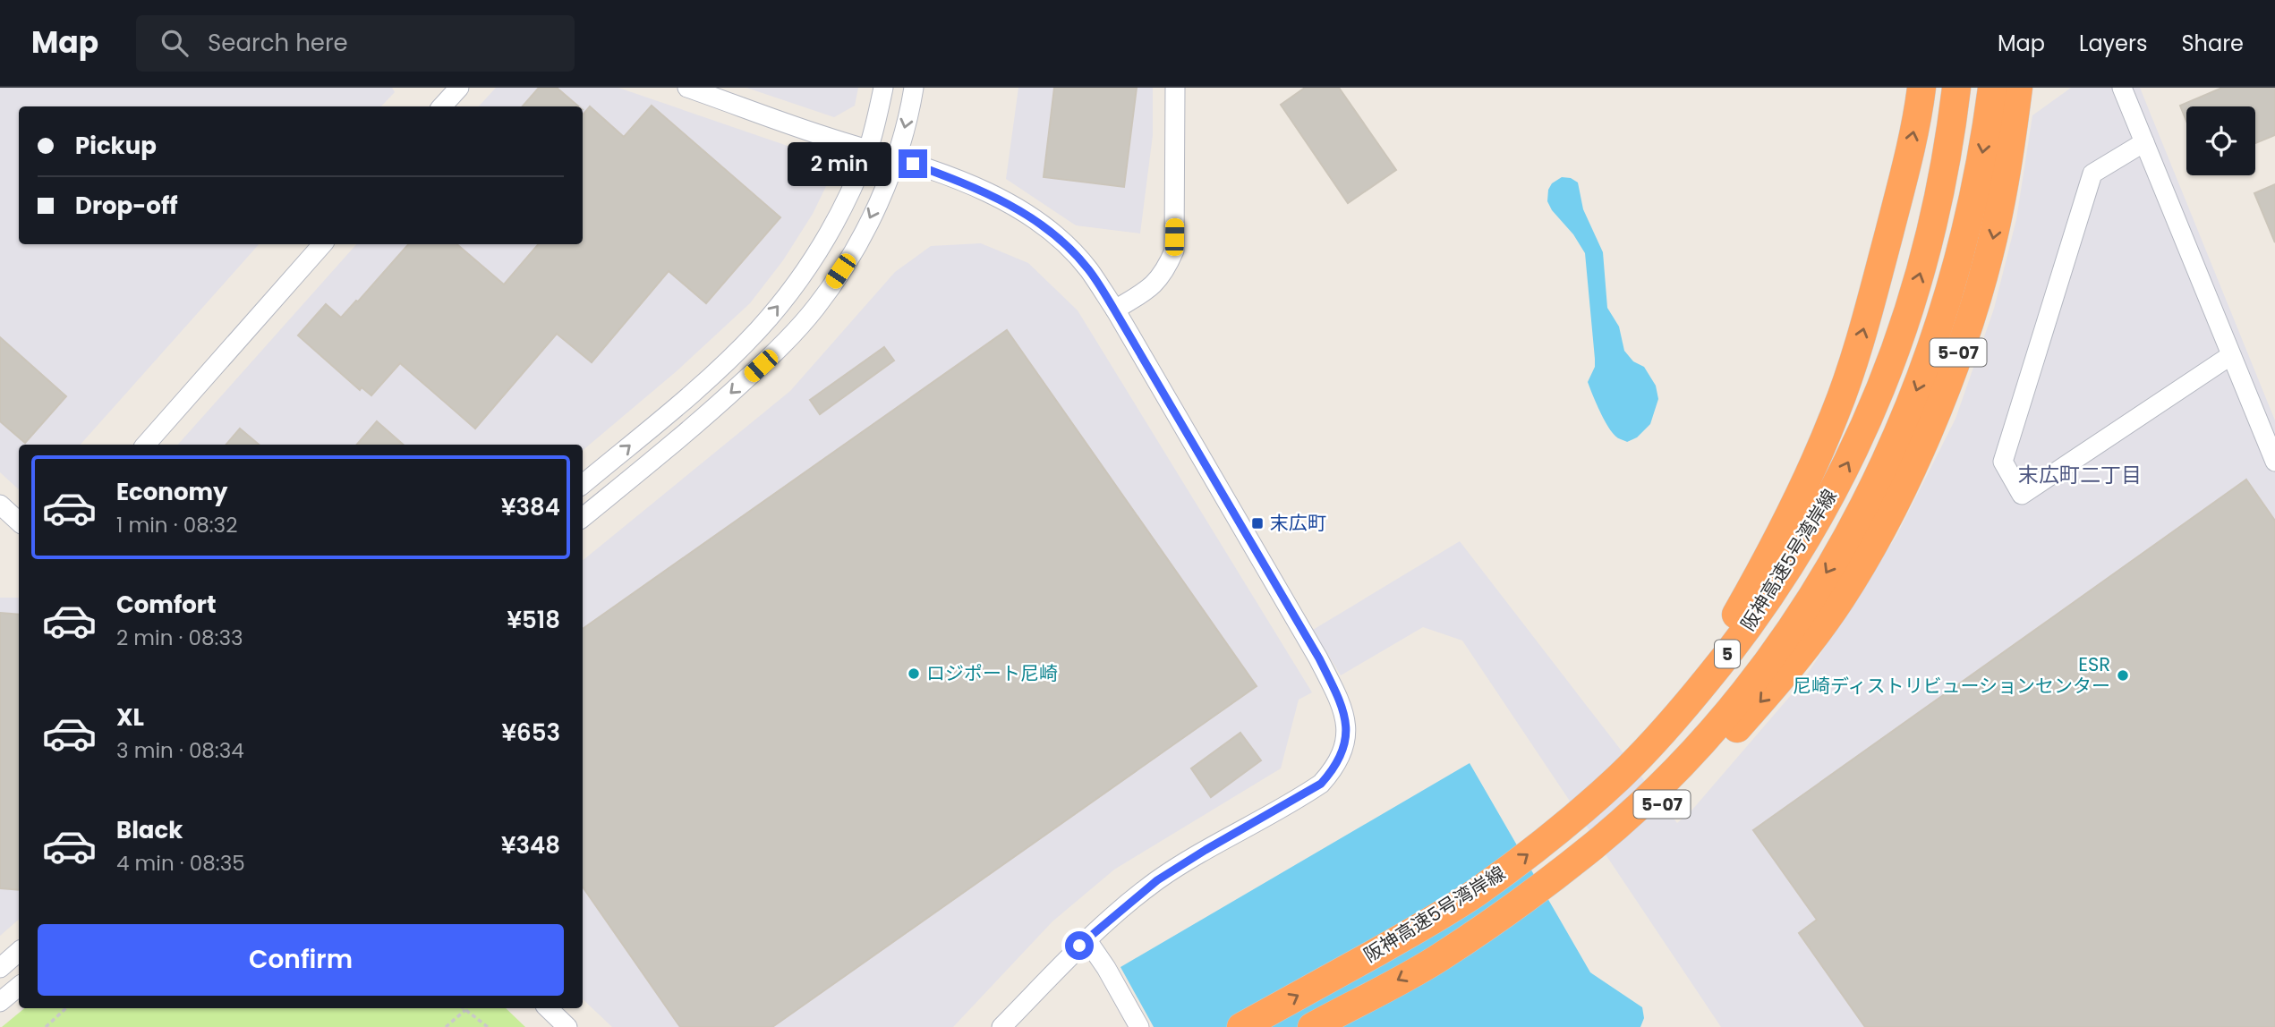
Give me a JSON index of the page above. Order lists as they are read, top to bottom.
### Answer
{
  "streets": {
    "highway": ["5-07", "阪神高速5号湾岸線", "5"]
  },
  "crossings": [
    ["5-07", "阪神高速5号湾岸線"]
  ],
  "districts": ["末広町二丁目"],
  "places": {
    "transit": ["末広町"],
    "other": ["ロジポート尼崎", "ESR 尼崎ディストリビューションセンター"]
  },
  "page": {
    "header": "Map",
    "search": "Search here",
    "nav": ["Map", "Layers", "Share"],
    "banner": ["Pickup", "Drop-off"],
    "bubble": "2 min",
    "list": [
      {
        "name": "Economy",
        "note": "1 min · 08:32",
        "value": "¥384"
      },
      {
        "name": "Comfort",
        "note": "2 min · 08:33",
        "value": "¥518"
      },
      {
        "name": "XL",
        "note": "3 min · 08:34",
        "value": "¥653"
      },
      {
        "name": "Black",
        "note": "4 min · 08:35",
        "value": "¥348"
      }
    ],
    "buttons": "Confirm"
  }
}
